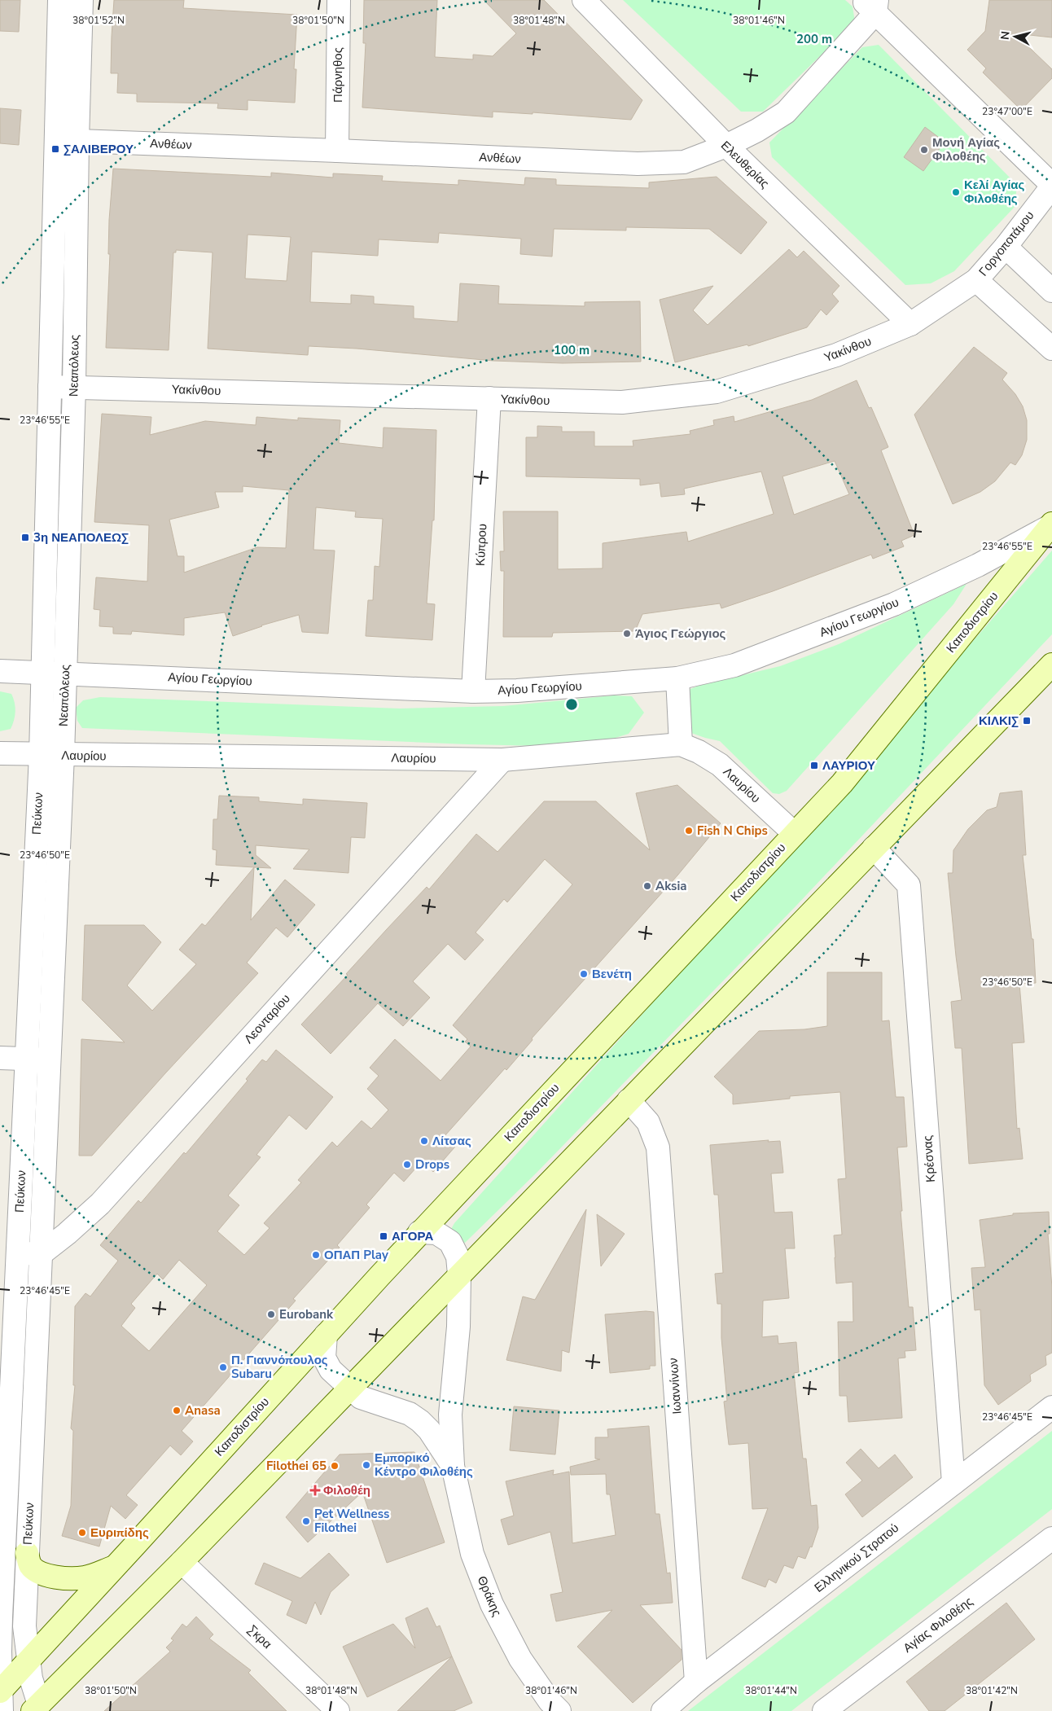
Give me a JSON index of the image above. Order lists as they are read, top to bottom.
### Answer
{
  "streets": {
    "main road": ["Καποδιστρίου"],
    "street": [
      "Πάρνηθος",
      "Ανθέων",
      "Ελευθερίας",
      "Γοργοποτάμου",
      "Υακίνθου",
      "Νεαπόλεως",
      "Κύπρου",
      "Αγίου Γεωργίου",
      "Λαυρίου",
      "Πεύκων",
      "Λεονταρίου",
      "Κρέσνας",
      "Ιωαννίνων",
      "Ελληνικού Στρατού",
      "Θράκης",
      "Αγίας Φιλοθέης",
      "Σκρα"
    ]
  },
  "crossings": [
    ["Πάρνηθος", "Ανθέων"],
    ["Ανθέων", "Ελευθερίας"],
    ["Ανθέων", "Νεαπόλεως"],
    ["Ελευθερίας", "Υακίνθου"],
    ["Γοργοποτάμου", "Υακίνθου"],
    ["Υακίνθου", "Νεαπόλεως"],
    ["Υακίνθου", "Κύπρου"],
    ["Νεαπόλεως", "Αγίου Γεωργίου"],
    ["Νεαπόλεως", "Λαυρίου"],
    ["Νεαπόλεως", "Πεύκων"],
    ["Κύπρου", "Αγίου Γεωργίου"],
    ["Αγίου Γεωργίου", "Καποδιστρίου"],
    ["Αγίου Γεωργίου", "Πεύκων"],
    ["Καποδιστρίου", "Λαυρίου"],
    ["Καποδιστρίου", "Πεύκων"],
    ["Καποδιστρίου", "Θράκης"],
    ["Λαυρίου", "Πεύκων"],
    ["Λαυρίου", "Λεονταρίου"],
    ["Πεύκων", "Λεονταρίου"],
    ["Κρέσνας", "Ελληνικού Στρατού"],
    ["Ιωαννίνων", "Ελληνικού Στρατού"]
  ],
  "places": {
    "transit": [
      "ΣΑΛΙΒΕΡΟΥ",
      "3η ΝΕΑΠΟΛΕΩΣ",
      "ΚΙΛΚΙΣ",
      "ΛΑΥΡΙΟΥ",
      "ΑΓΟΡΑ"
    ],
    "other": [
      "Μονή Αγίας Φιλοθέης",
      "Κελί Αγίας Φιλοθέης",
      "Άγιος Γεώργιος",
      "Fish N Chips",
      "Aksia",
      "Βενέτη",
      "Λίτσας",
      "Drops",
      "ΟΠΑΠ Play",
      "Eurobank",
      "Π. Γιαννόπουλος Subaru",
      "Anasa",
      "Εμπορικό Κέντρο Φιλοθέης",
      "Filothei 65",
      "Pet Wellness Filothei",
      "Ευριπίδης"
    ],
    "health": ["Φιλοθέη"]
  },
  "north": "left",
  "coordinates": [
    "38°01'52\"N",
    "38°01'50\"N",
    "38°01'48\"N",
    "38°01'46\"N",
    "23°47'00\"E",
    "23°46'55\"E",
    "23°46'50\"E",
    "23°46'45\"E",
    "38°01'44\"N",
    "38°01'42\"N"
  ],
  "rings": ["200 m", "100 m"]
}
